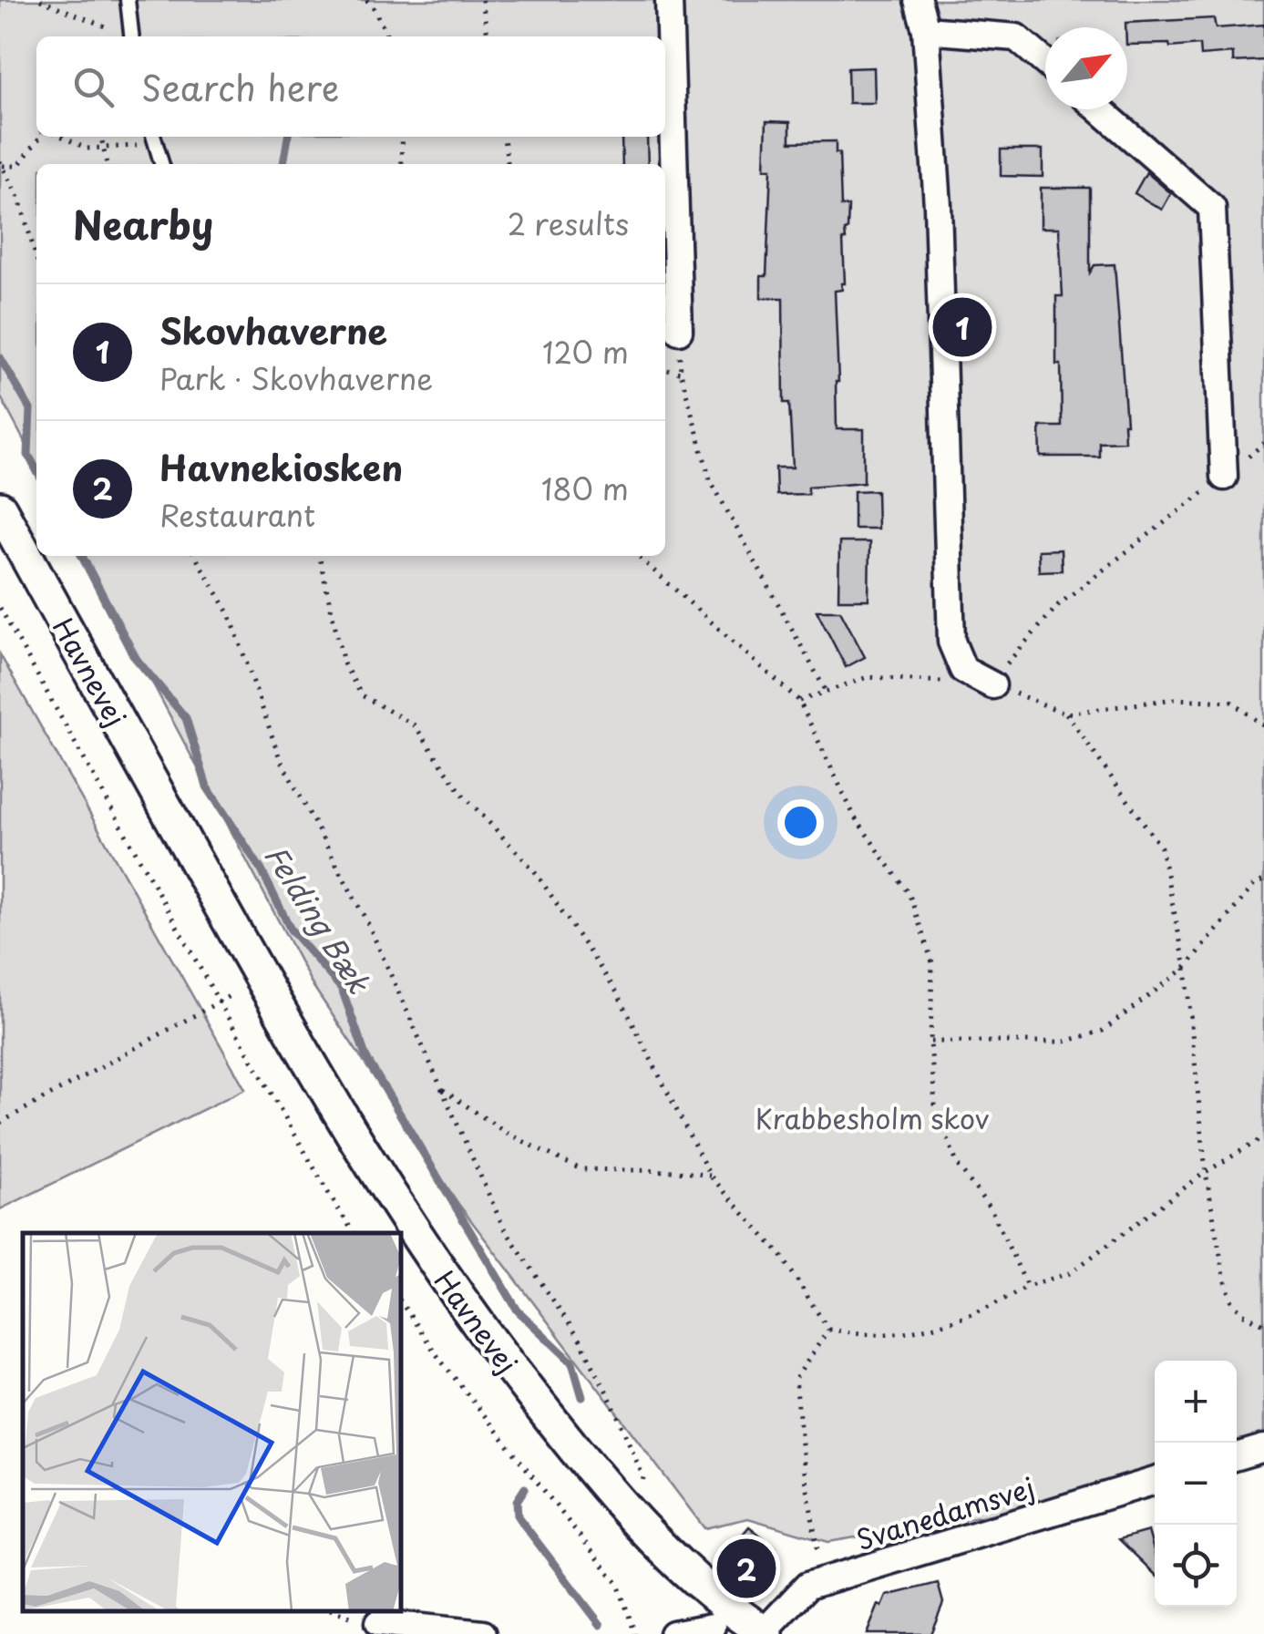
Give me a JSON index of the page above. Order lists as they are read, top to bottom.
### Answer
{
  "streets": {
    "street": ["Havnevej", "Svanedamsvej"]
  },
  "crossings": [
    ["Havnevej", "Svanedamsvej"]
  ],
  "water": ["Felding Bæk"],
  "parks": ["Krabbesholm skov"],
  "north": "top right",
  "page": {
    "search": "Search here",
    "heading": ["Nearby", "2 results"],
    "list": [
      {
        "mark": "1",
        "name": "Skovhaverne",
        "note": "Park · Skovhaverne",
        "value": "120 m"
      },
      {
        "mark": "2",
        "name": "Havnekiosken",
        "note": "Restaurant",
        "value": "180 m"
      }
    ],
    "pins": ["1", "2"],
    "map_buttons": ["+", "−"]
  }
}
